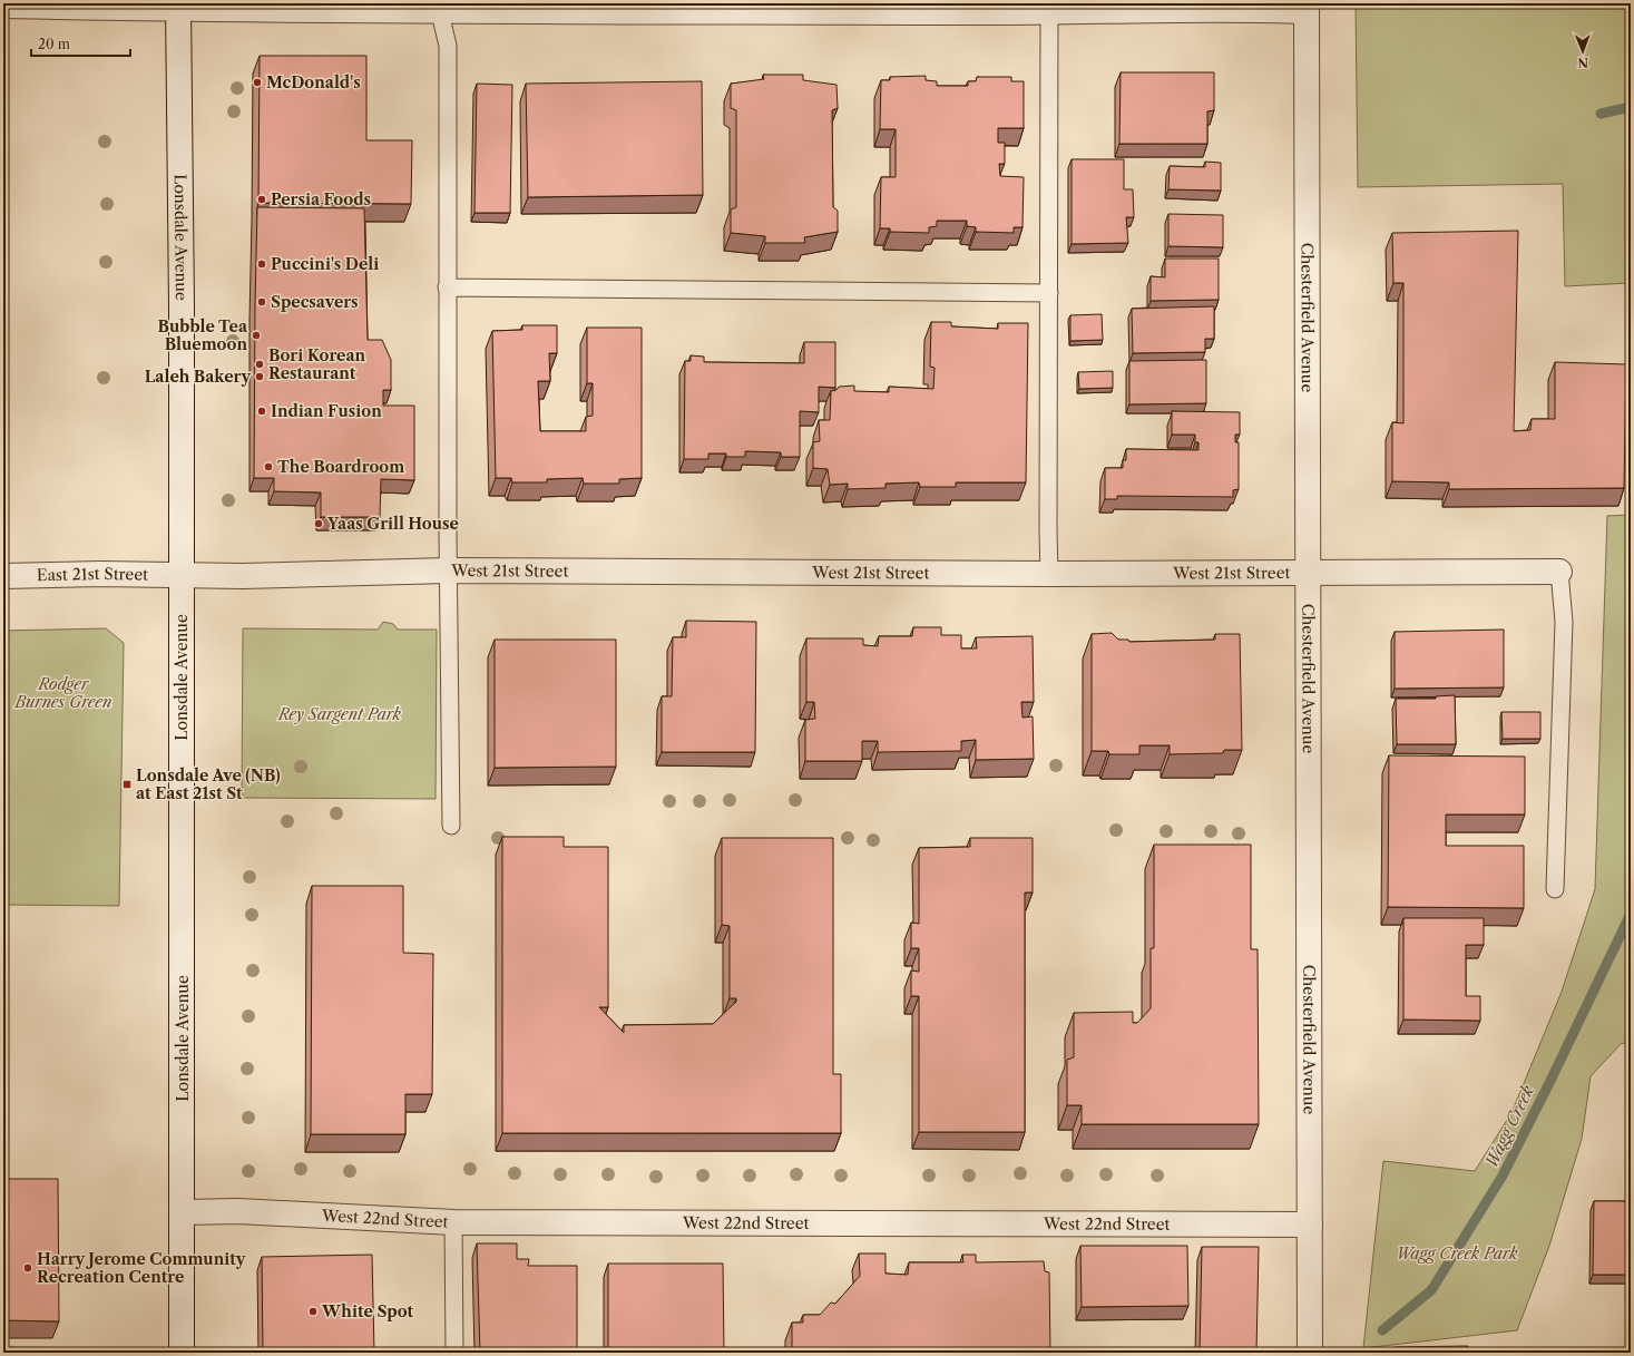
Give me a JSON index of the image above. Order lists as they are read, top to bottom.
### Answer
{
  "streets": {
    "street": [
      "Lonsdale Avenue",
      "Chesterfield Avenue",
      "West 21st Street",
      "East 21st Street",
      "West 22nd Street"
    ]
  },
  "crossings": [
    ["Lonsdale Avenue", "West 21st Street"],
    ["Lonsdale Avenue", "East 21st Street"],
    ["Lonsdale Avenue", "West 22nd Street"],
    ["Chesterfield Avenue", "West 21st Street"],
    ["Chesterfield Avenue", "West 22nd Street"],
    ["West 21st Street", "East 21st Street"]
  ],
  "water": ["Wagg Creek"],
  "parks": ["Rodger Burnes Green", "Rey Sargent Park", "Wagg Creek Park"],
  "places": {
    "other": [
      "McDonald's",
      "Persia Foods",
      "Puccini's Deli",
      "Specsavers",
      "Bubble Tea Bluemoon",
      "Bori Korean Restaurant",
      "Laleh Bakery",
      "Indian Fusion",
      "The Boardroom",
      "Yaas Grill House",
      "Harry Jerome Community Recreation Centre",
      "White Spot"
    ],
    "transit": ["Lonsdale Ave (NB) at East 21st St"]
  },
  "scale_bar": "20 m",
  "north": "bottom"
}
